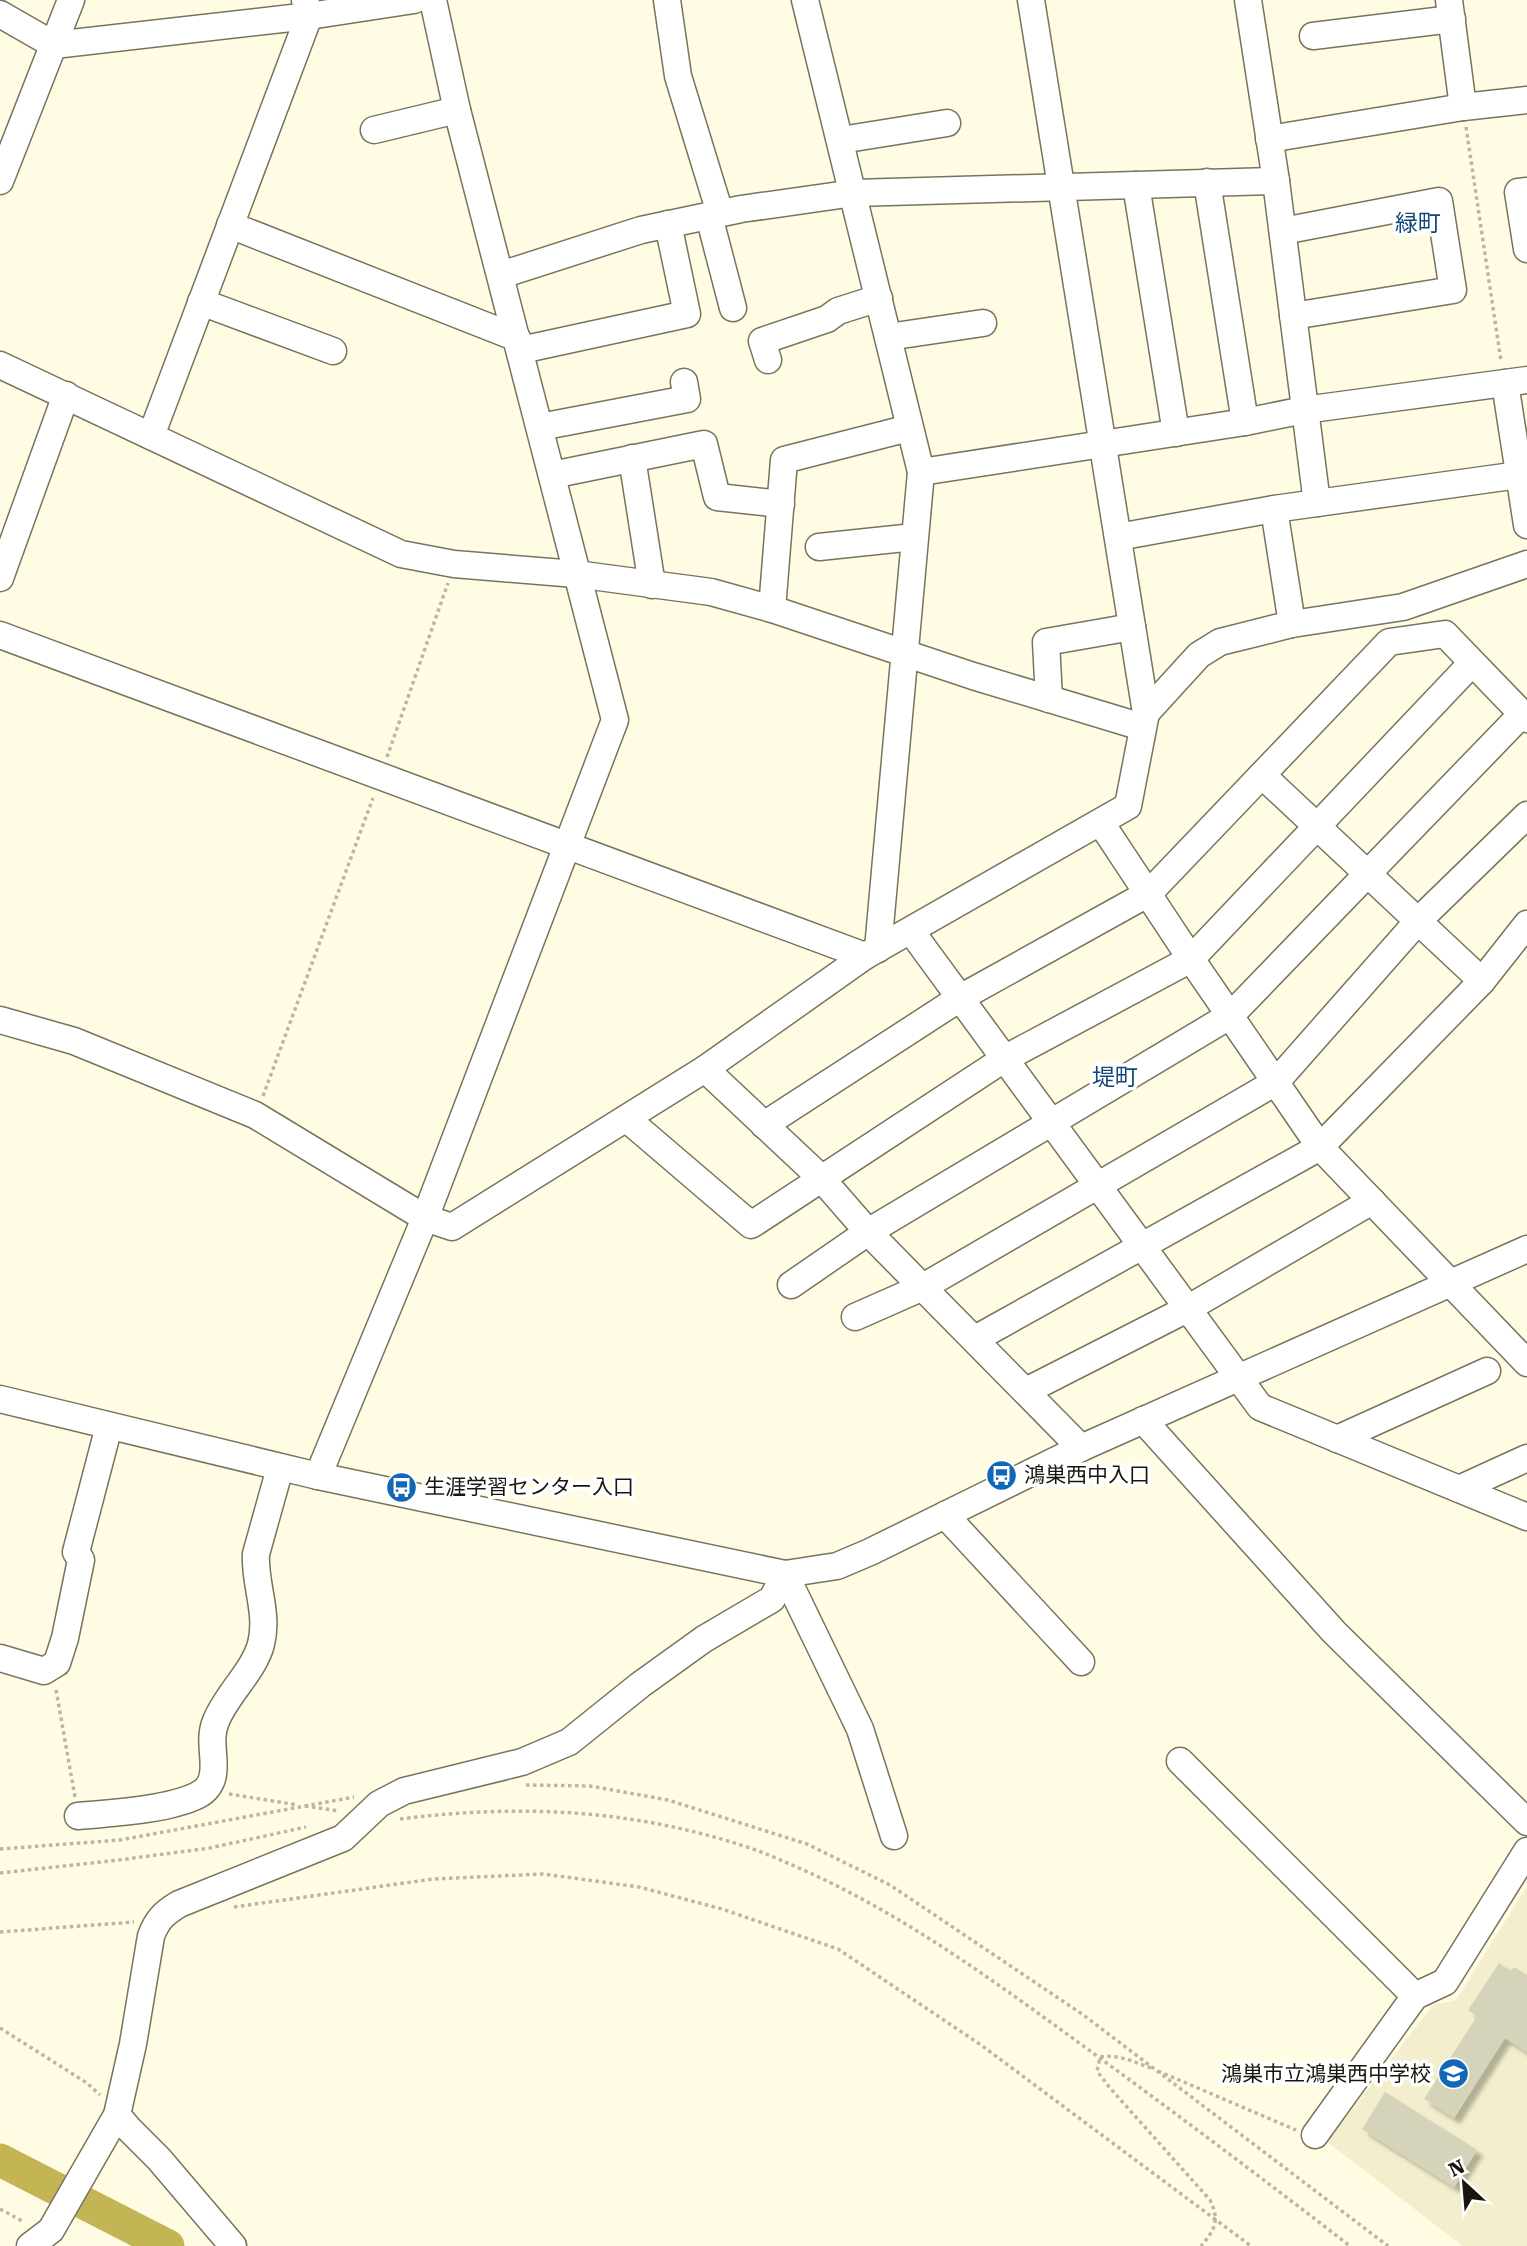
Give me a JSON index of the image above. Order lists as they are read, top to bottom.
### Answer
{
  "districts": ["緑町", "堤町"],
  "places": {
    "bus stop": ["鴻巣西中入口", "生涯学習センター入口"],
    "school or university": ["鴻巣市立鴻巣西中学校"]
  },
  "north": "top left"
}
